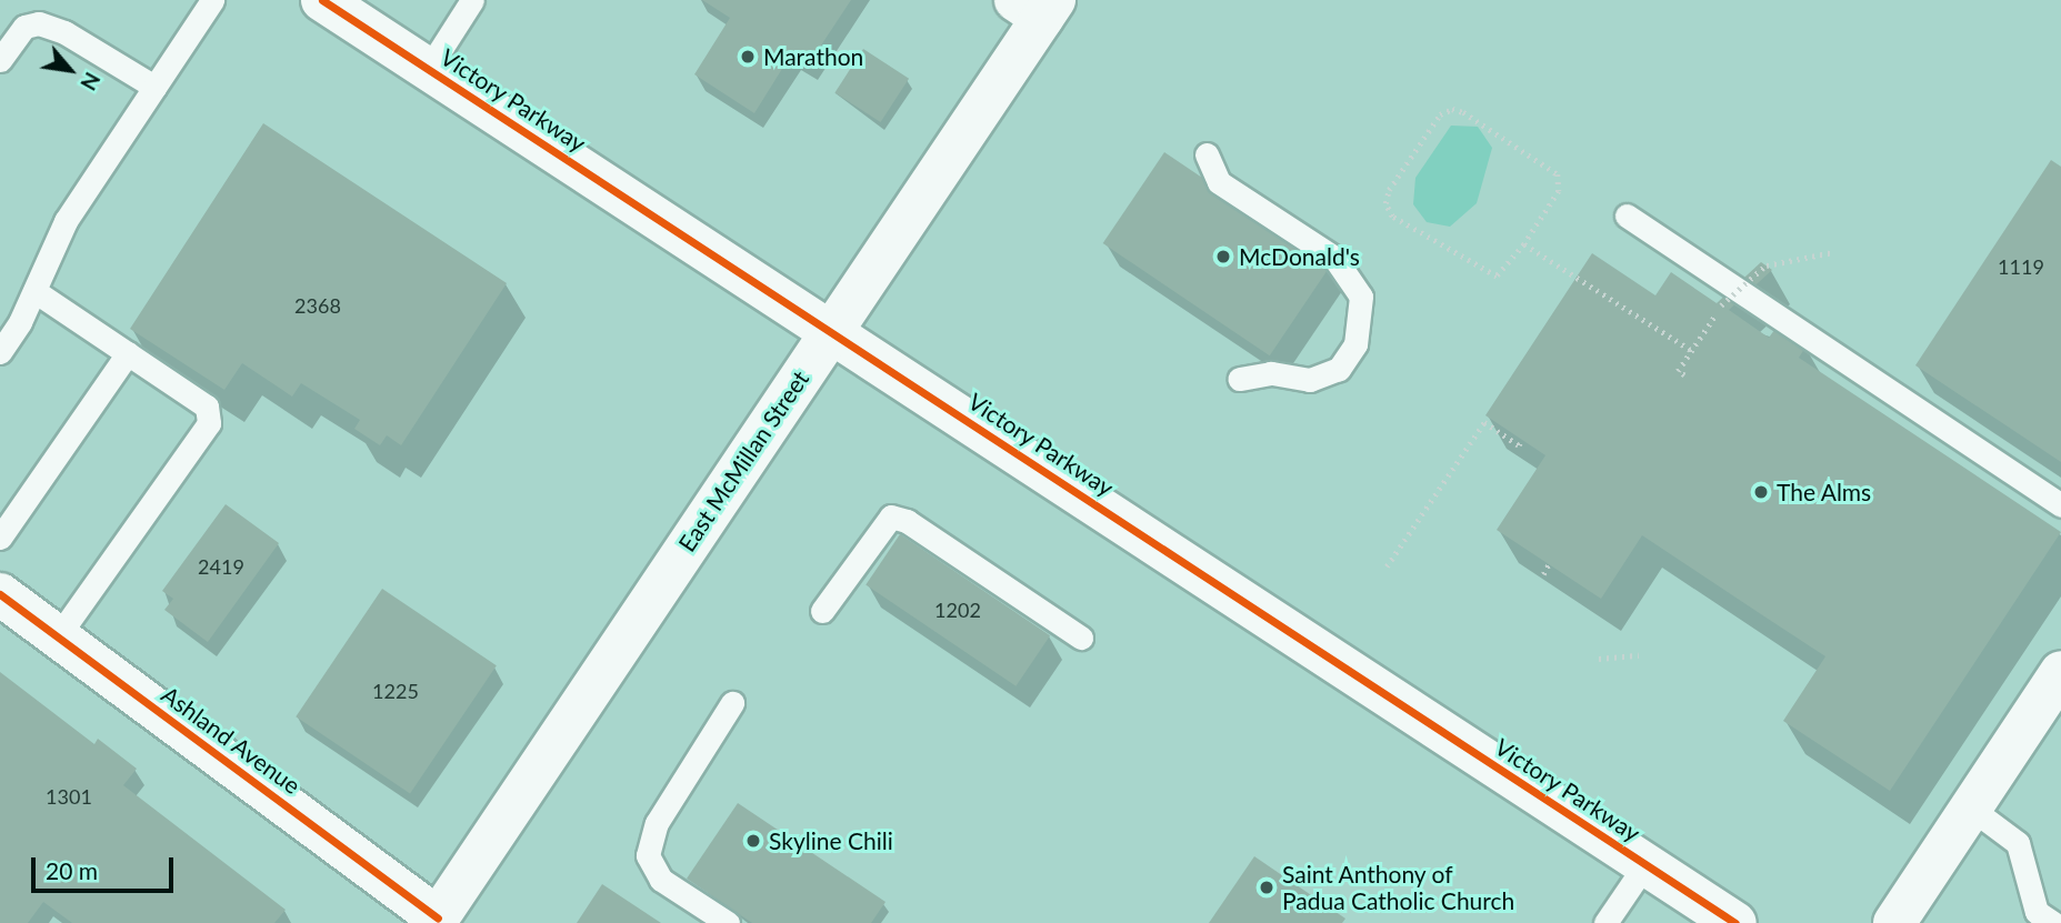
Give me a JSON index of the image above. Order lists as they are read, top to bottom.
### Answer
{
  "streets": {
    "street": ["Victory Parkway", "East McMillan Street", "Ashland Avenue"]
  },
  "crossings": [
    ["Victory Parkway", "East McMillan Street"],
    ["East McMillan Street", "Ashland Avenue"]
  ],
  "places": [
    "Marathon",
    "McDonald's",
    "The Alms",
    "Skyline Chili",
    "Saint Anthony of Padua Catholic Church"
  ],
  "house_numbers": [
    "1119",
    "2368",
    "2419",
    "1202",
    "1225",
    "1301"
  ],
  "scale_bar": "20 m",
  "north": "bottom right"
}
